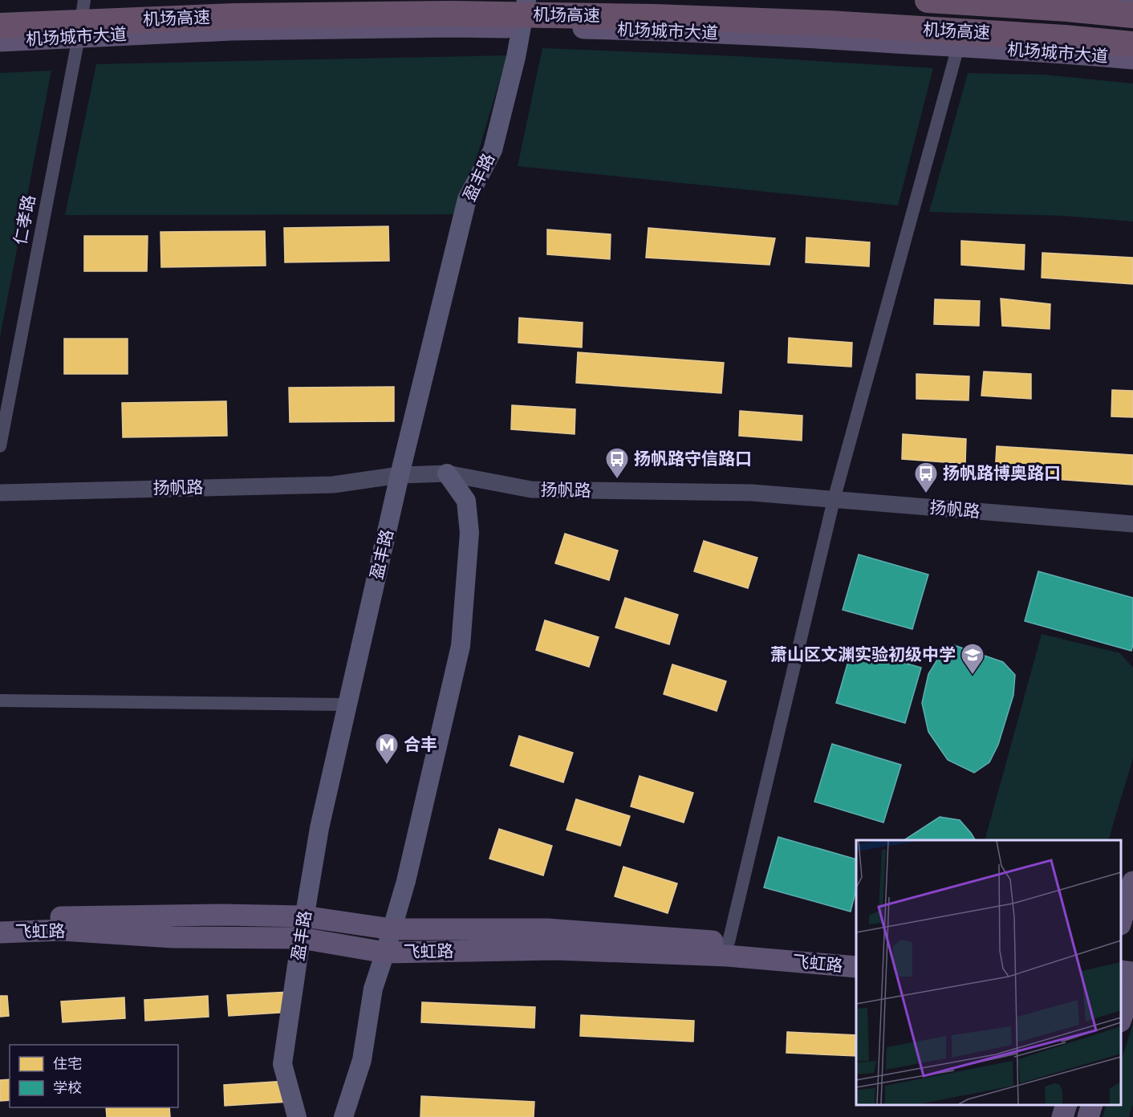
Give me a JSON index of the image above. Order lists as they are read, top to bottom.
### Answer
{
  "streets": {
    "highway": ["机场高速"],
    "main road": ["机场城市大道", "盈丰路", "飞虹路"],
    "street": ["仁孝路", "扬帆路"]
  },
  "crossings": [
    ["机场城市大道", "盈丰路"],
    ["机场城市大道", "仁孝路"],
    ["盈丰路", "扬帆路"],
    ["盈丰路", "飞虹路"]
  ],
  "places": {
    "bus stop": ["扬帆路守信路口", "扬帆路博奥路口"],
    "school or university": ["萧山区文渊实验初级中学"],
    "metro station": ["合丰"]
  },
  "legend": ["住宅", "学校"]
}
